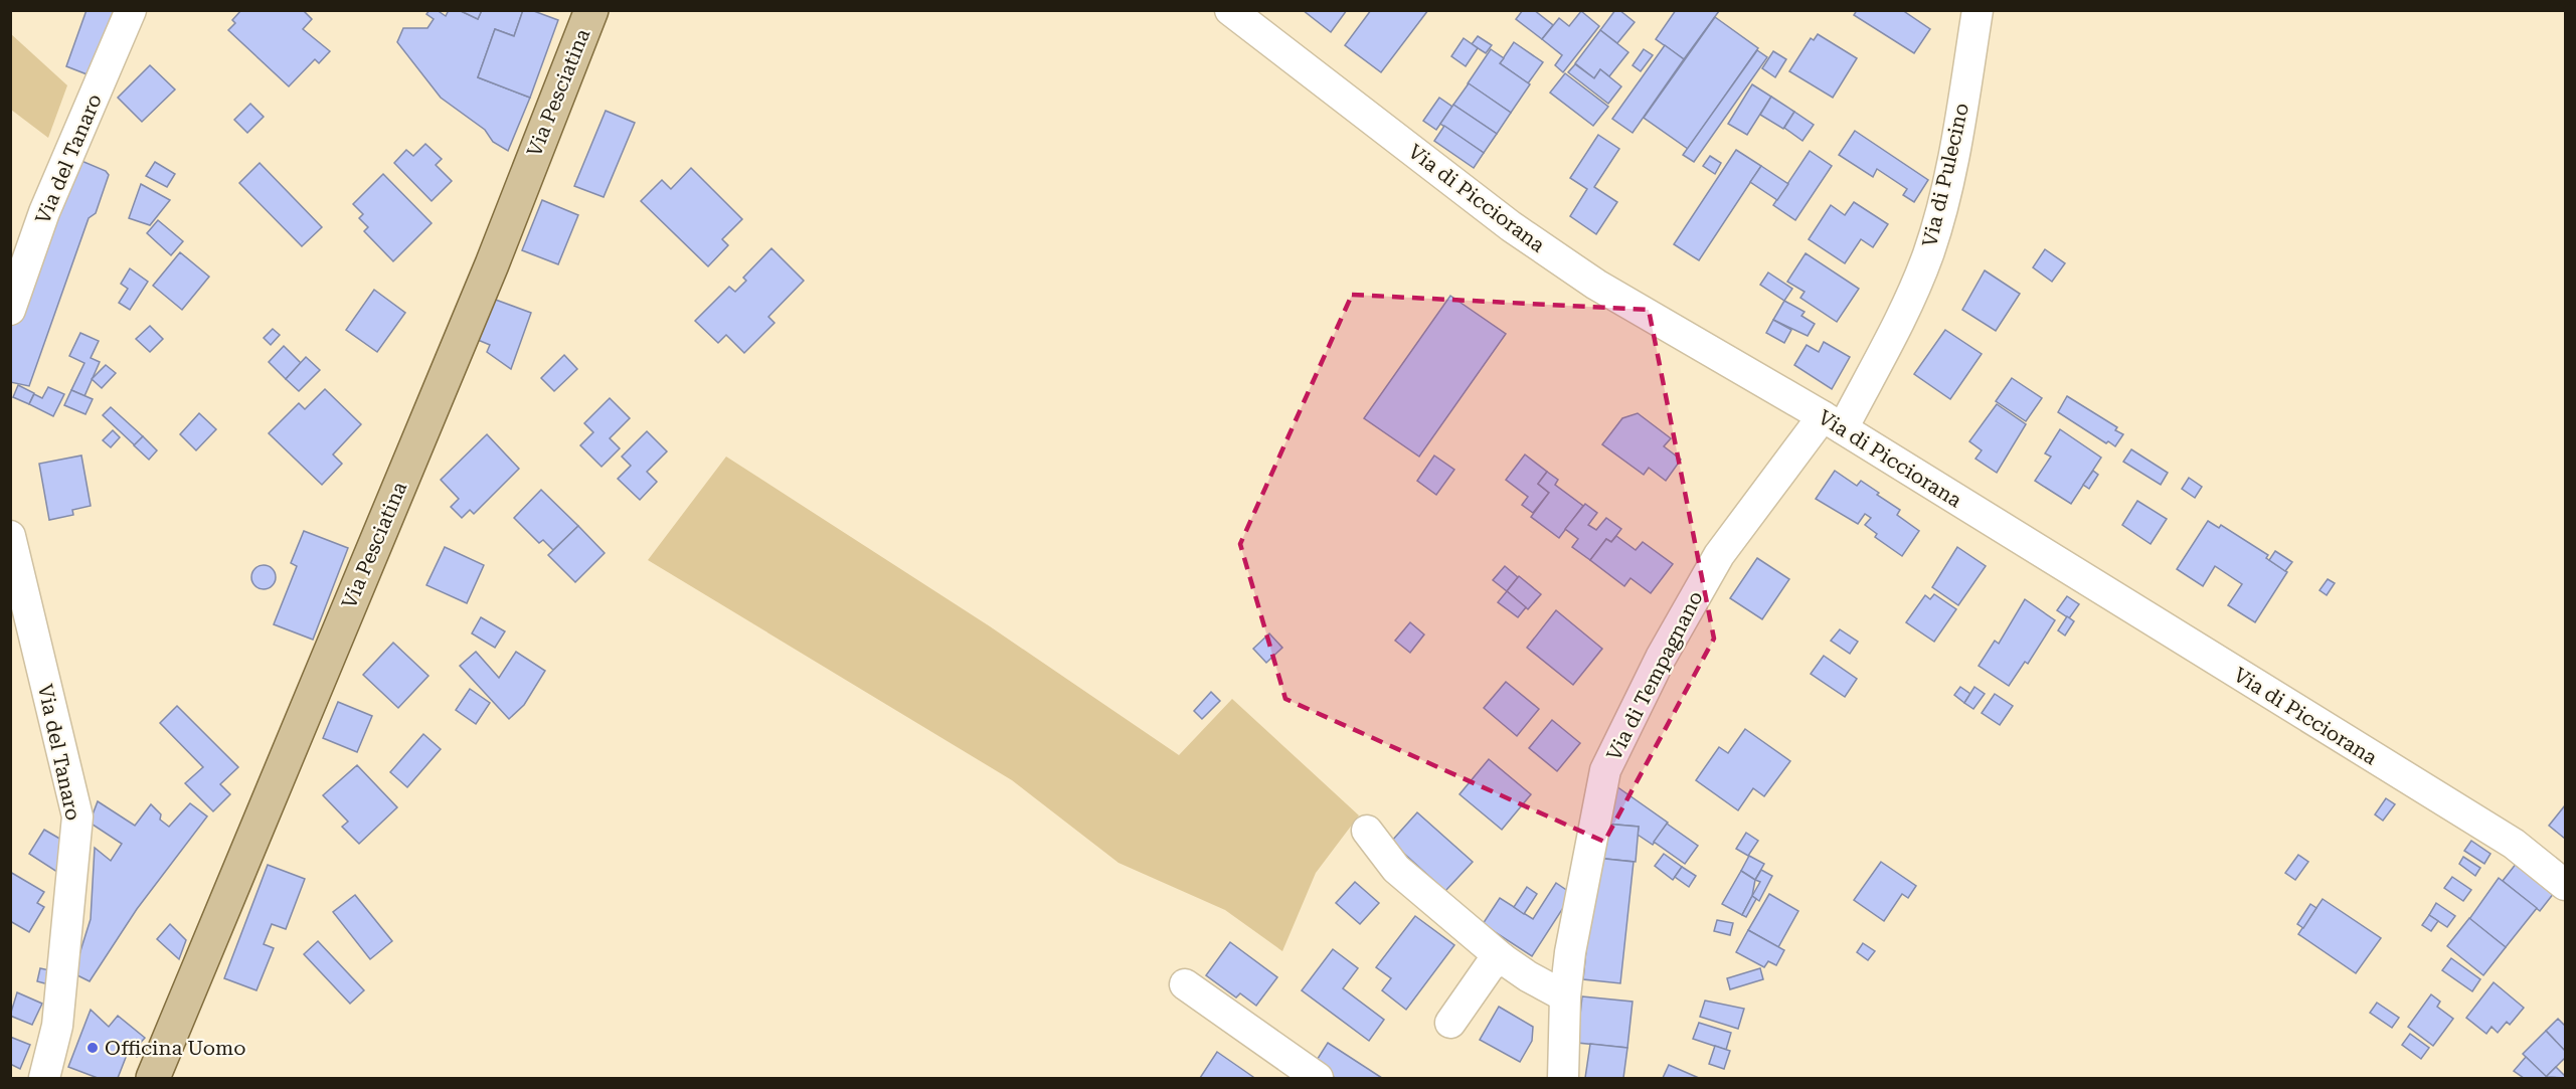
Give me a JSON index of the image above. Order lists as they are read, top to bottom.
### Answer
{
  "streets": {
    "main road": ["Via Pesciatina"],
    "street": [
      "Via del Tanaro",
      "Via di Pulecino",
      "Via di Picciorana",
      "Via di Tempagnano"
    ]
  },
  "crossings": [
    ["Via di Pulecino", "Via di Picciorana"],
    ["Via di Pulecino", "Via di Tempagnano"],
    ["Via di Picciorana", "Via di Tempagnano"]
  ],
  "places": ["Officina Uomo"]
}
